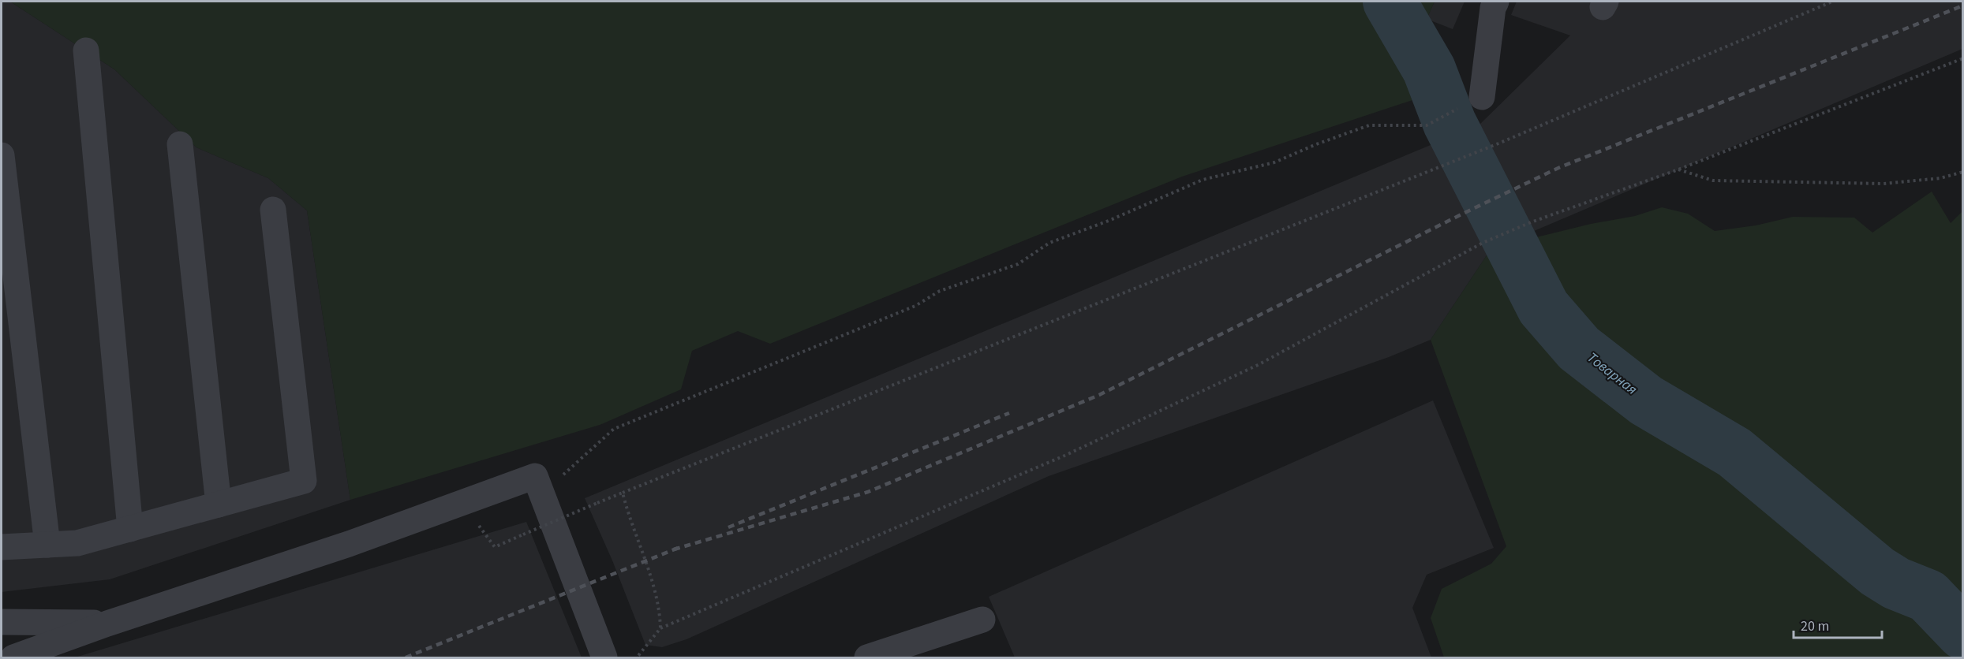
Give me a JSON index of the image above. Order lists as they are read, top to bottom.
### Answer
{
  "water": ["Товарная"],
  "scale_bar": "20 m"
}
